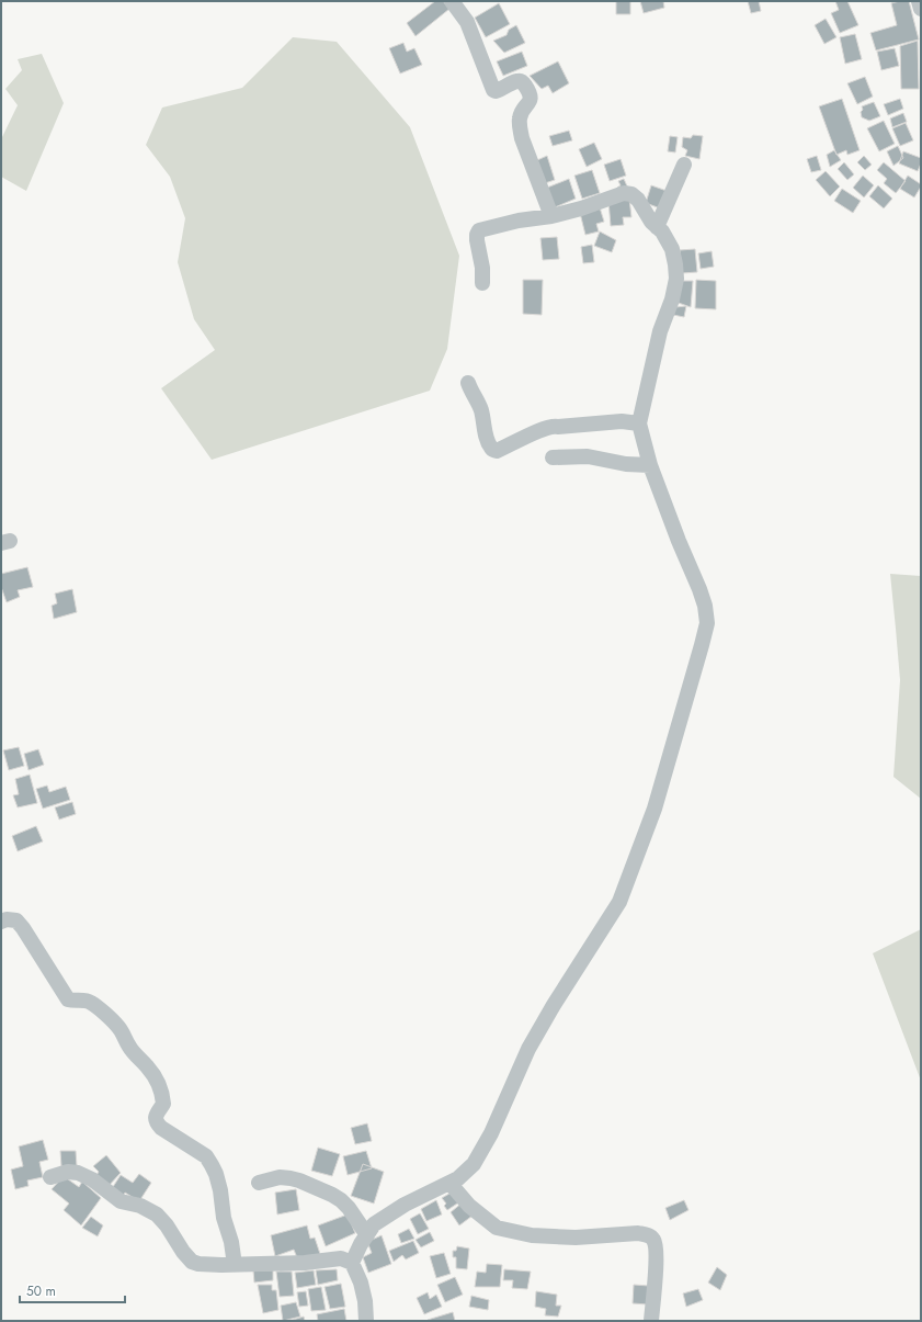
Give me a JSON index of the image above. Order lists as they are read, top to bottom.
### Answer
{
  "scale_bar": "50 m"
}
